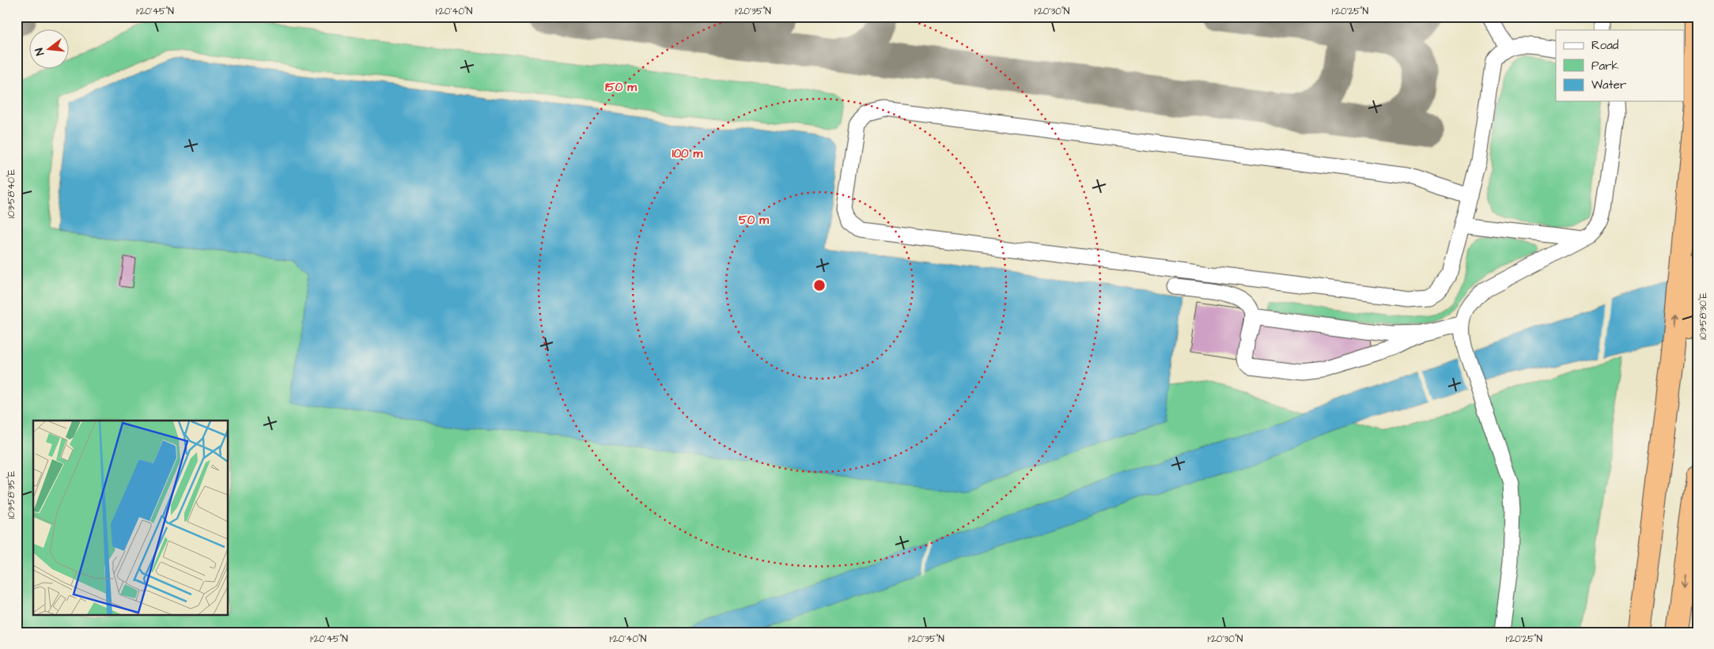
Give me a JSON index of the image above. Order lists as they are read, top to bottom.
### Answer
{
  "legend": ["Road", "Park", "Water"],
  "north": "left",
  "coordinates": [
    "1°20'45\"N",
    "1°20'40\"N",
    "1°20'35\"N",
    "1°20'30\"N",
    "1°20'25\"N",
    "103°58'40\"E",
    "103°58'30\"E",
    "103°58'35\"E"
  ],
  "rings": ["150 m", "100 m", "50 m"]
}
